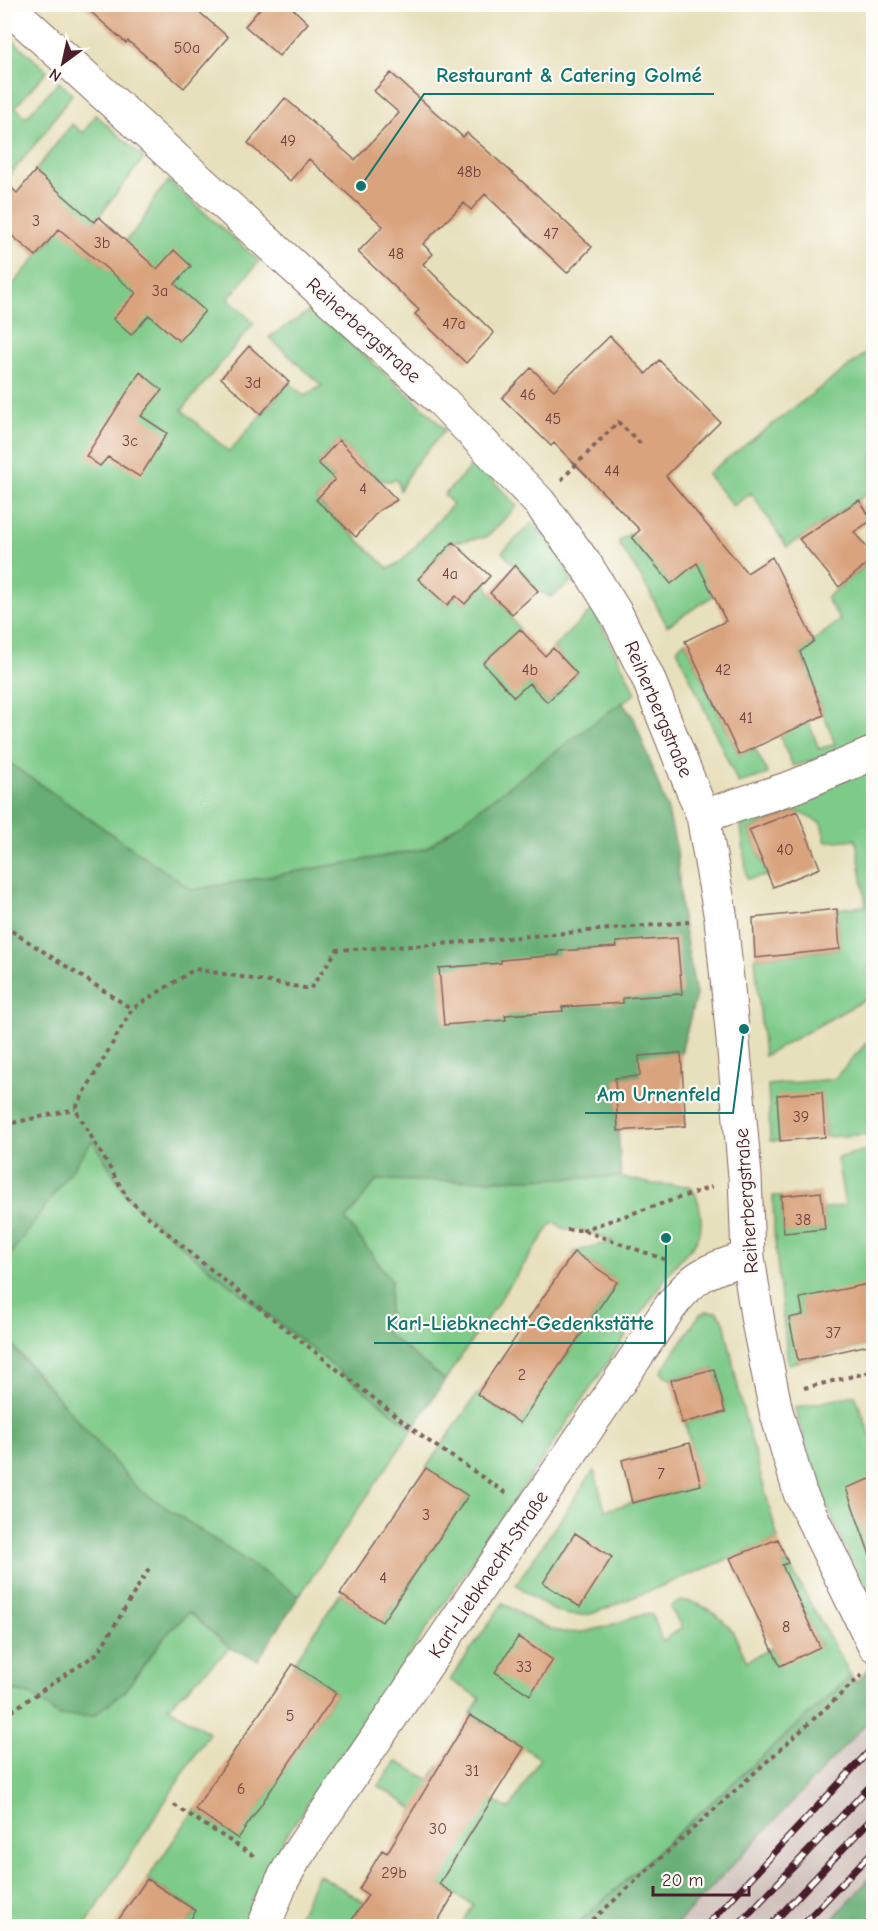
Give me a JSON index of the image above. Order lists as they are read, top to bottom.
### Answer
{
  "streets": {
    "street": ["Reiherbergstraße", "Karl-Liebknecht-Straße"]
  },
  "crossings": [
    ["Reiherbergstraße", "Karl-Liebknecht-Straße"]
  ],
  "places": ["Restaurant & Catering Golmé", "Am Urnenfeld", "Karl-Liebknecht-Gedenkstätte"],
  "house_numbers": [
    "50a",
    "49",
    "48b",
    "3",
    "47",
    "3b",
    "48",
    "3a",
    "47a",
    "3d",
    "46",
    "45",
    "3c",
    "44",
    "4",
    "4a",
    "4b",
    "42",
    "41",
    "40",
    "39",
    "38",
    "37",
    "2",
    "7",
    "3",
    "4",
    "8",
    "33",
    "5",
    "31",
    "6",
    "30",
    "29b"
  ],
  "scale_bar": "20 m",
  "north": "bottom left"
}
